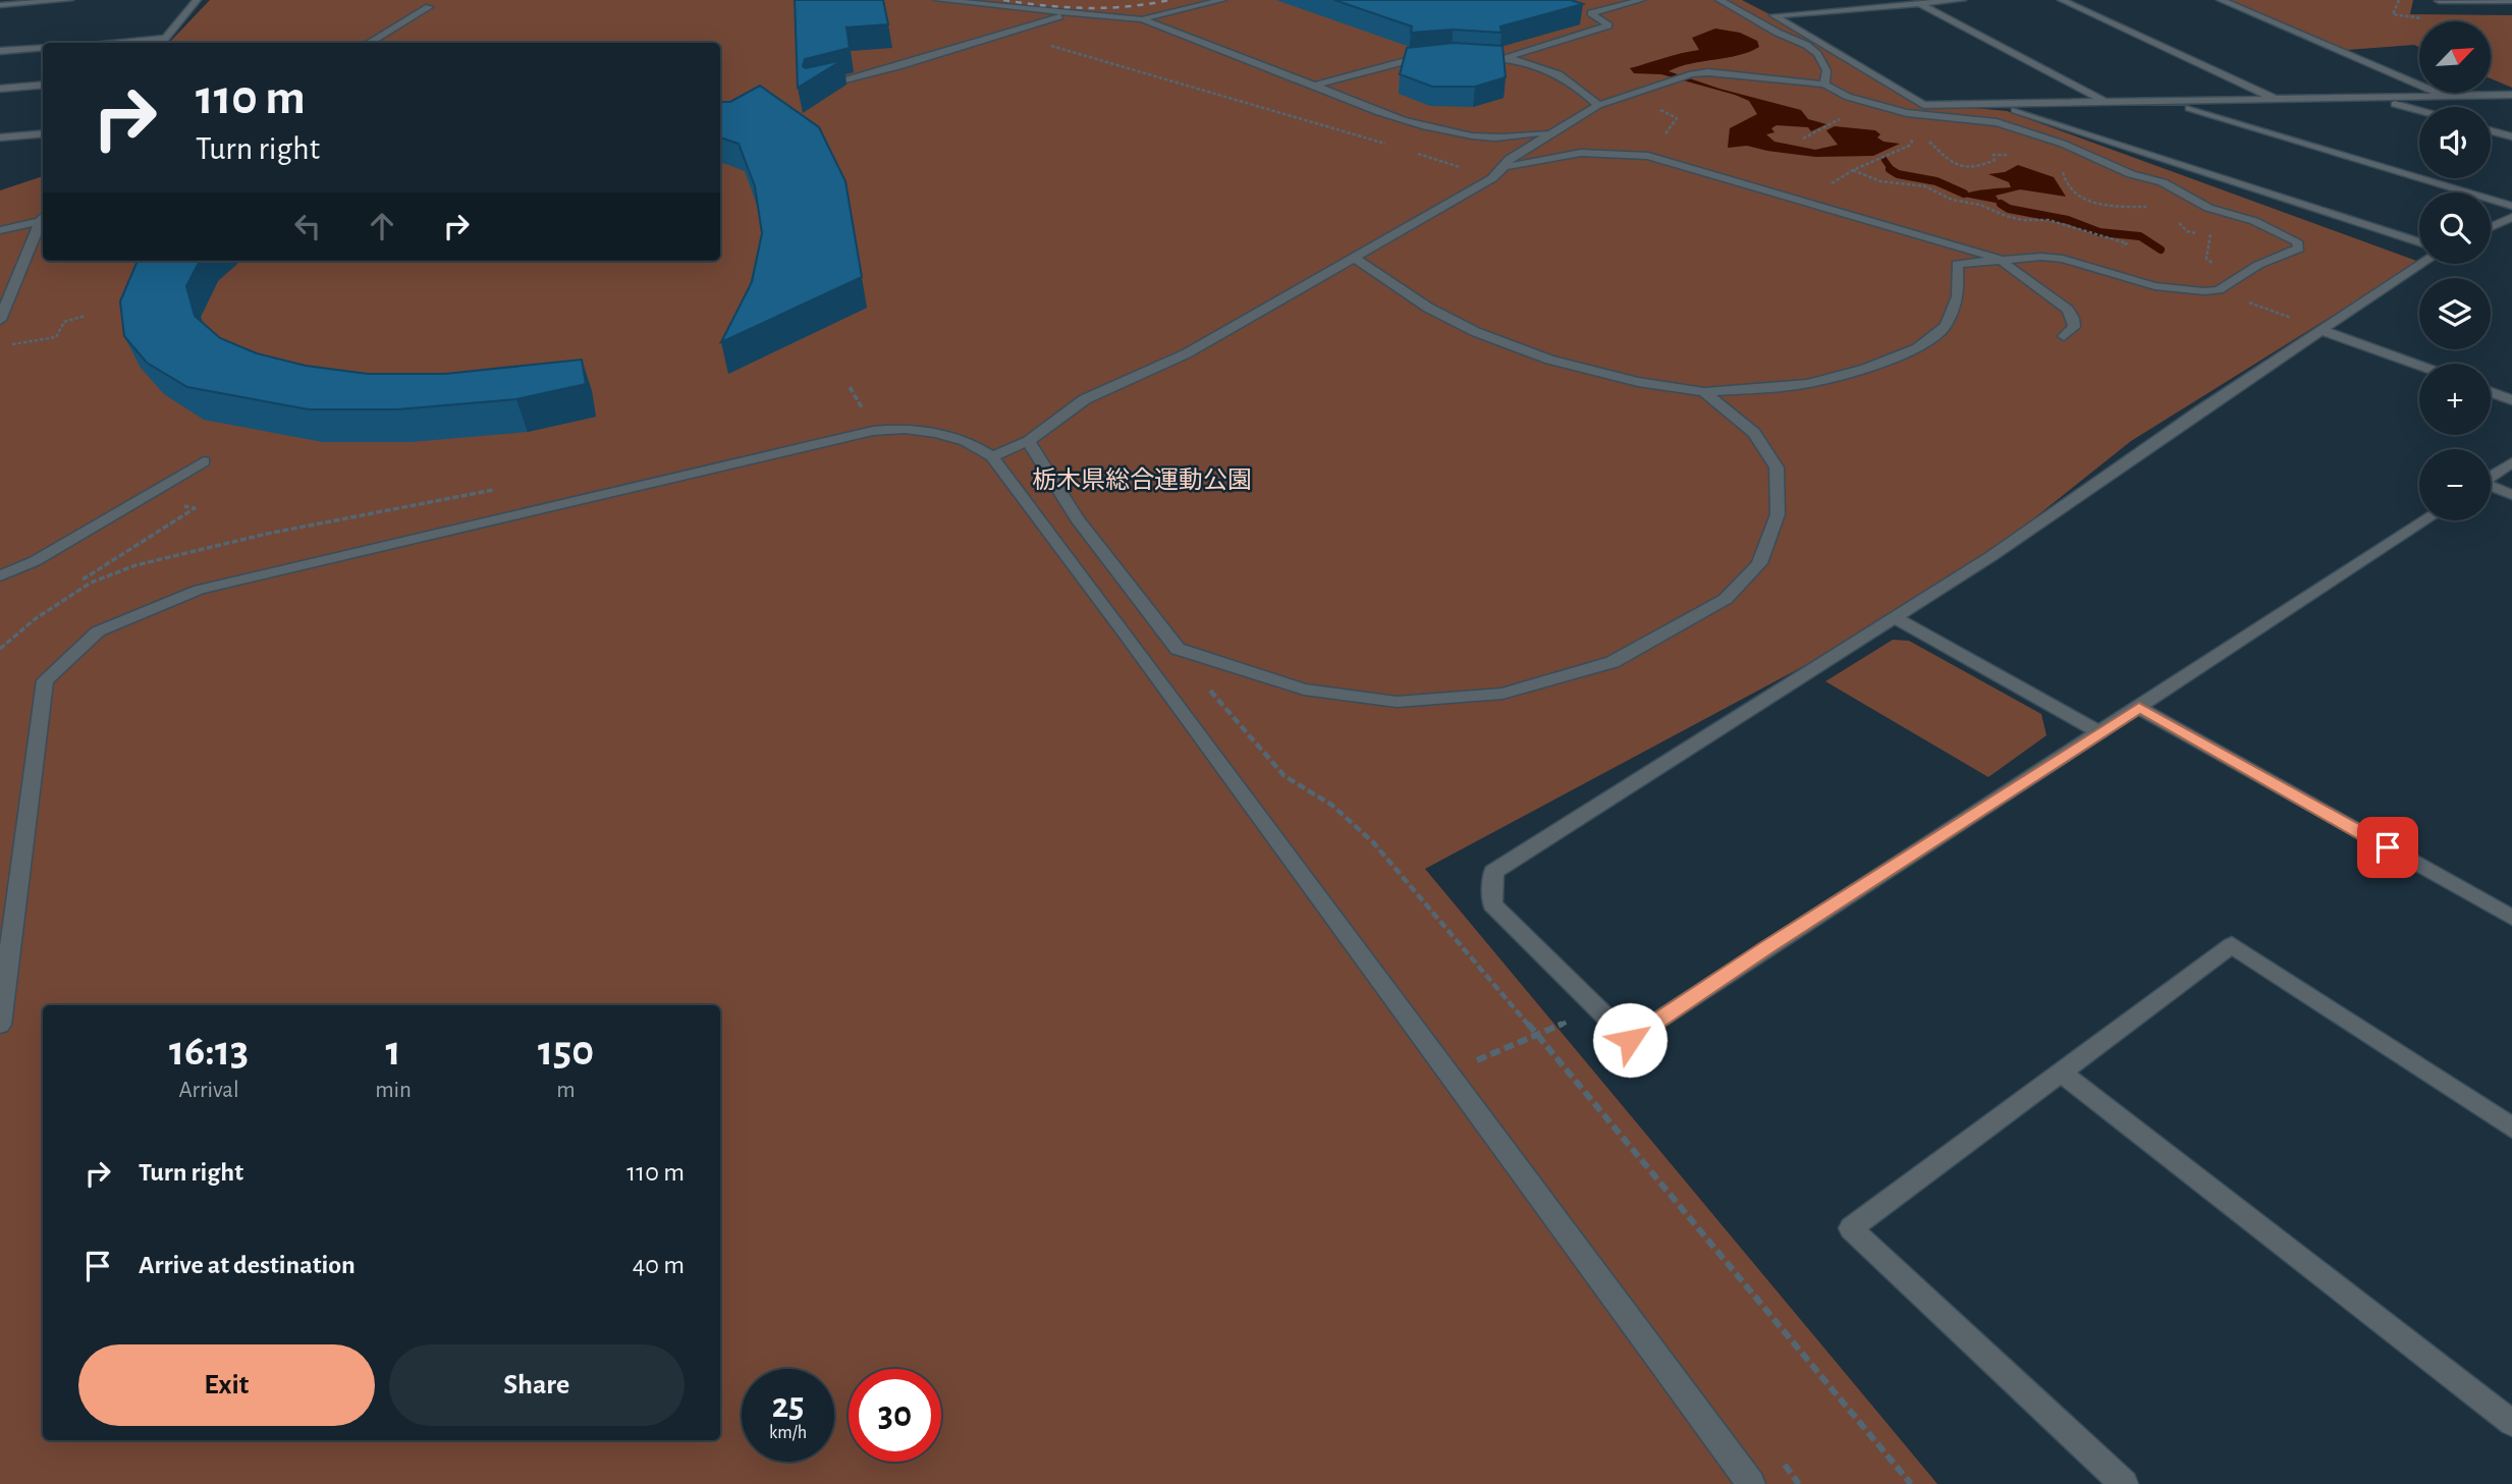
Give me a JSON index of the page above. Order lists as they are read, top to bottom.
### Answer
{
  "parks": ["栃木県総合運動公園"],
  "north": "top right",
  "page": {
    "map_buttons": ["+", "−"],
    "turn": ["110 m", "Turn right"],
    "eta": [
      "16:13",
      "Arrival",
      "1",
      "min",
      "150",
      "m"
    ],
    "list": [
      {
        "name": "Turn right",
        "value": "110 m"
      },
      {
        "name": "Arrive at destination",
        "value": "40 m"
      }
    ],
    "buttons": ["Exit", "Share"],
    "speed": "25 km/h",
    "limit": "30"
  }
}
